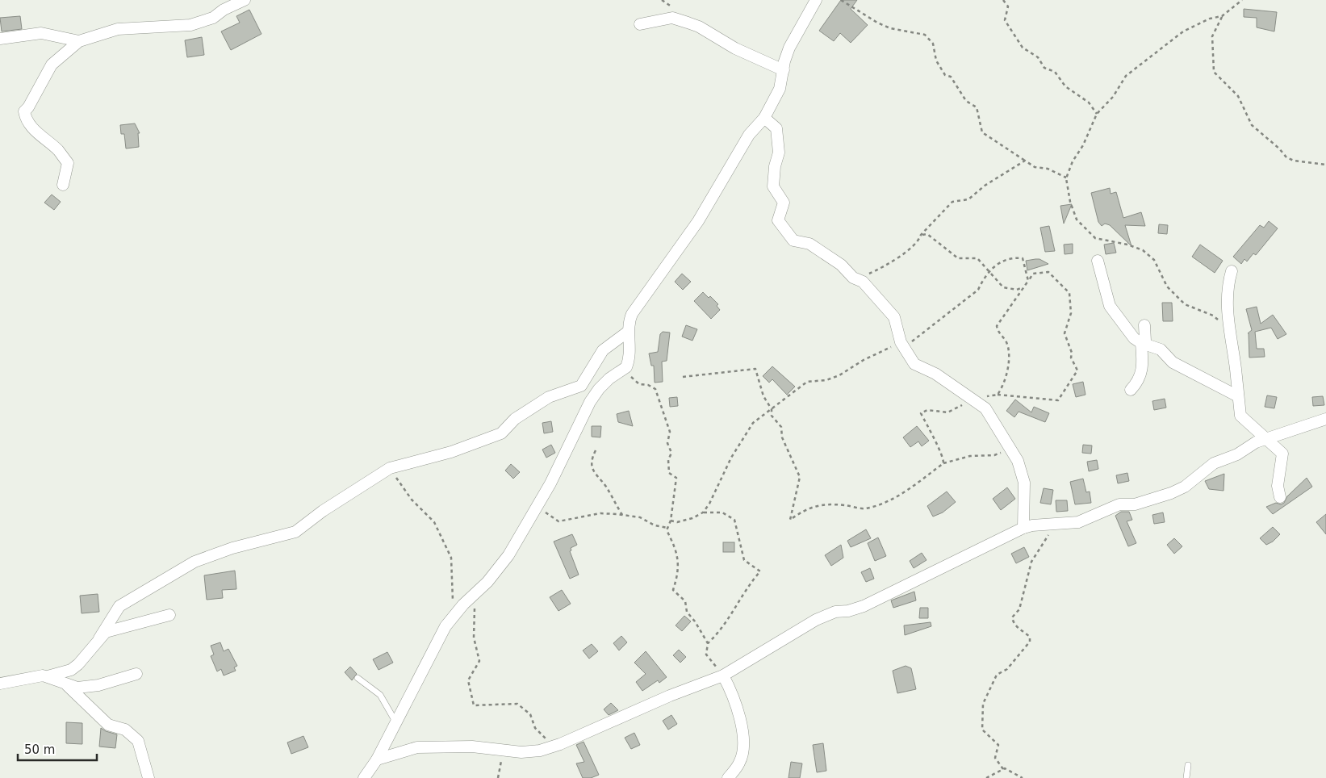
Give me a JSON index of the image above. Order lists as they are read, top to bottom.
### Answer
{
  "scale_bar": "50 m"
}
